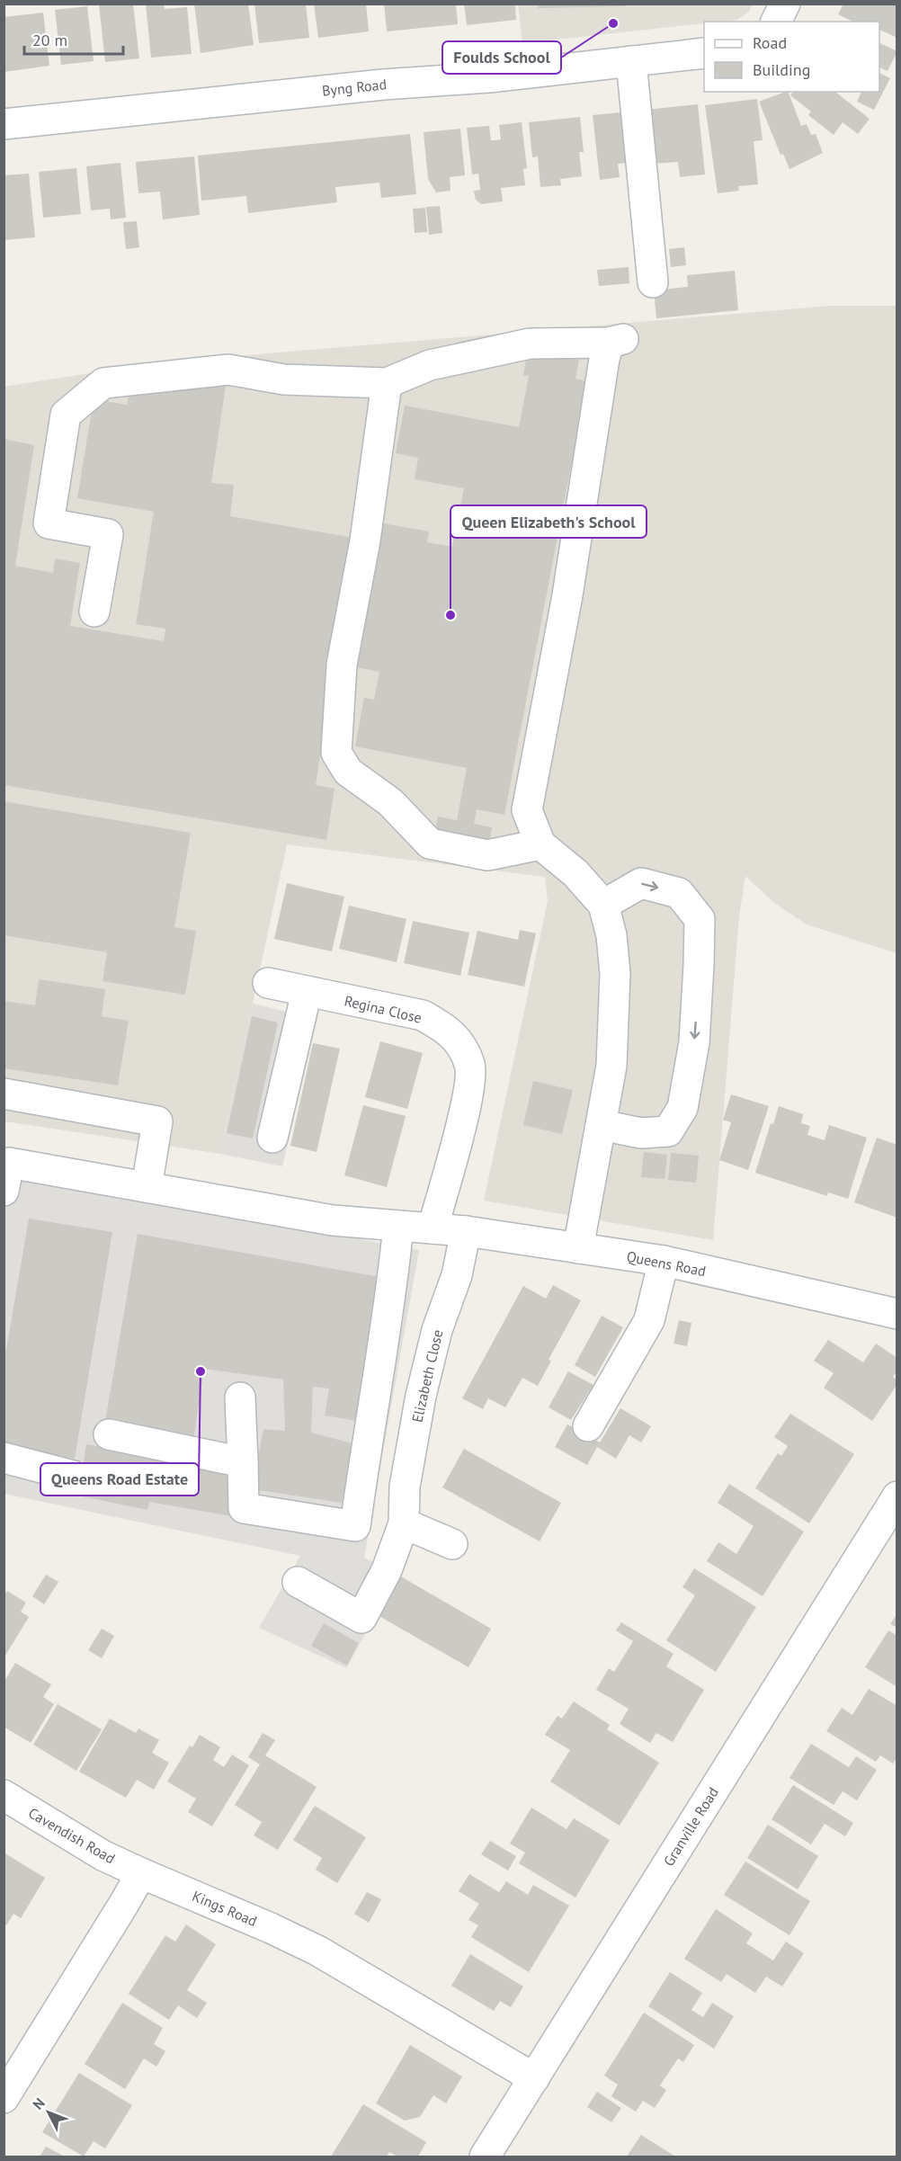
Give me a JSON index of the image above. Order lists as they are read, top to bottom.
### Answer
{
  "streets": {
    "street": [
      "Byng Road",
      "Regina Close",
      "Queens Road",
      "Elizabeth Close",
      "Granville Road",
      "Cavendish Road",
      "Kings Road"
    ]
  },
  "crossings": [
    ["Regina Close", "Queens Road"],
    ["Queens Road", "Elizabeth Close"],
    ["Granville Road", "Kings Road"],
    ["Cavendish Road", "Kings Road"]
  ],
  "places": ["Foulds School", "Queen Elizabeth's School", "Queens Road Estate"],
  "legend": ["Road", "Building"],
  "scale_bar": "20 m",
  "north": "top left"
}
